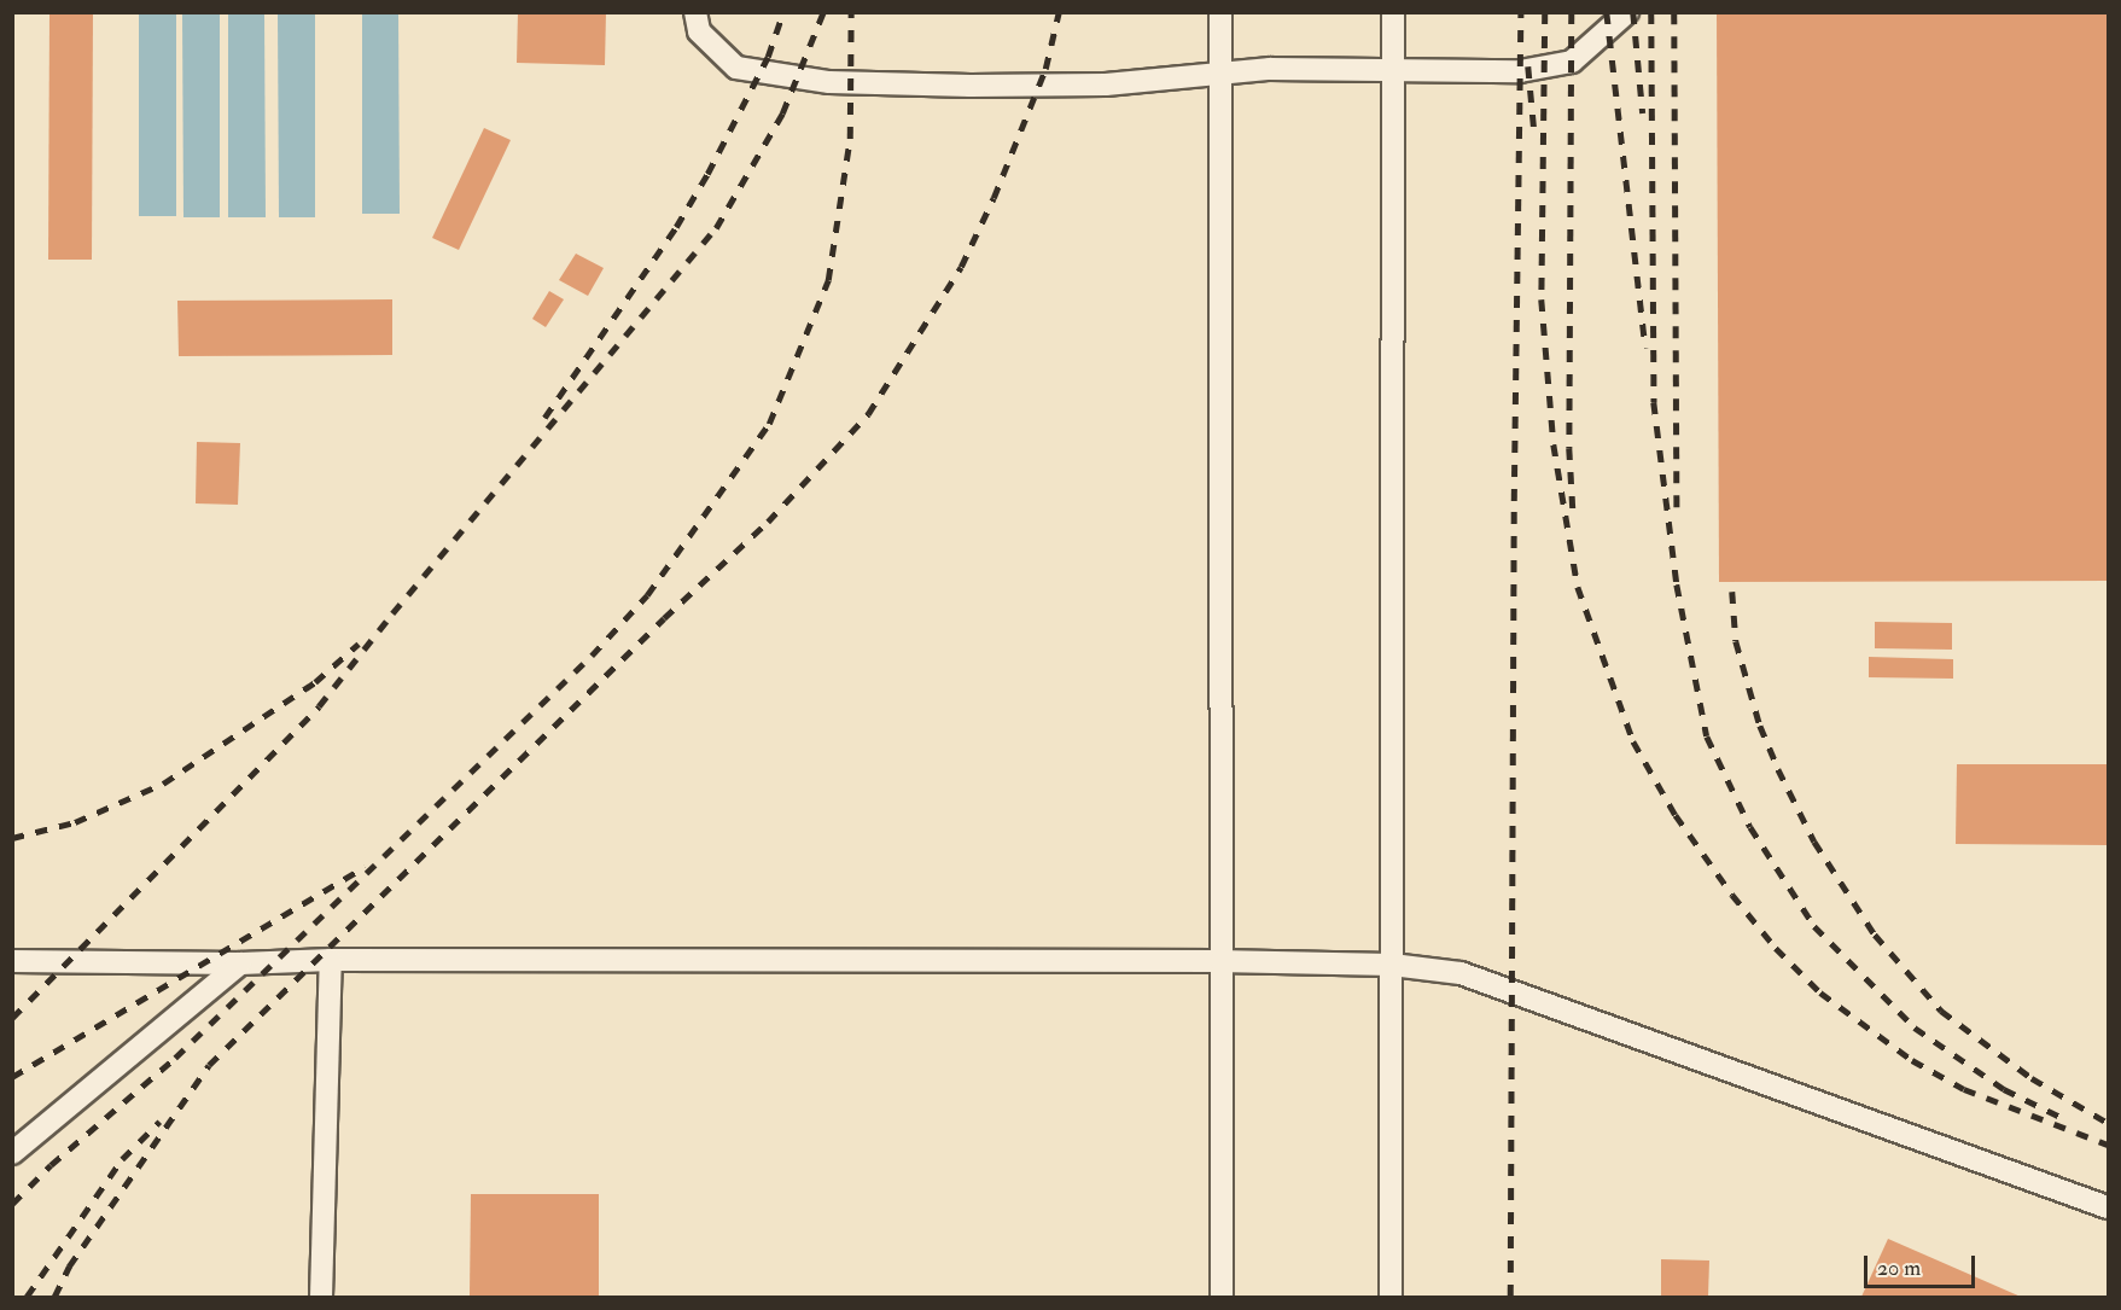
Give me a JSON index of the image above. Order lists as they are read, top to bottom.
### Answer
{
  "scale_bar": "20 m"
}
